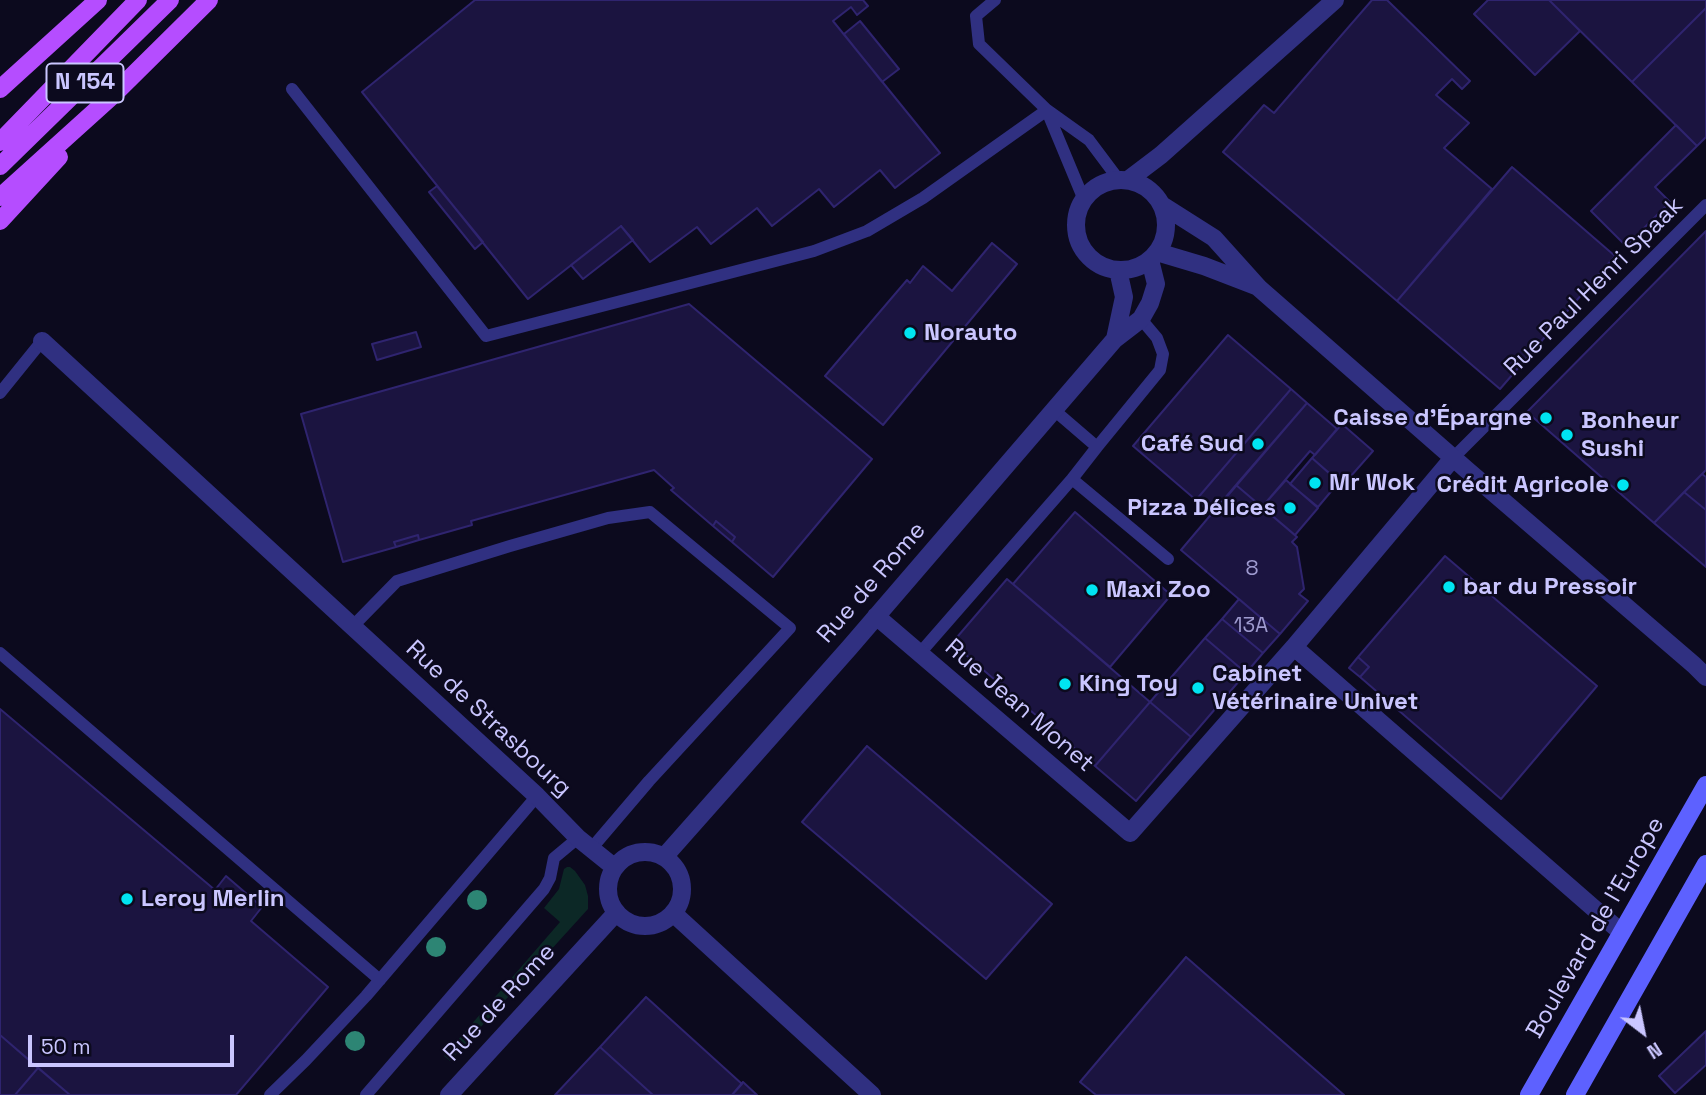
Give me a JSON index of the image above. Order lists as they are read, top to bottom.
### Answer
{
  "streets": {
    "main road": ["N 154"],
    "street": [
      "Rue de Rome",
      "Rue Jean Monet",
      "Rue de Strasbourg",
      "Boulevard de l'Europe"
    ],
    "lane": ["Rue Paul Henri Spaak"]
  },
  "crossings": [
    ["Rue de Rome", "Rue Jean Monet"],
    ["Rue de Rome", "Rue de Strasbourg"]
  ],
  "places": [
    "Norauto",
    "Caisse d'Épargne",
    "Bonheur Sushi",
    "Café Sud",
    "Mr Wok",
    "Crédit Agricole",
    "Pizza Délices",
    "bar du Pressoir",
    "Maxi Zoo",
    "King Toy",
    "Cabinet Vétérinaire Univet",
    "Leroy Merlin"
  ],
  "house_numbers": ["8", "13A"],
  "scale_bar": "50 m",
  "north": "bottom right"
}
